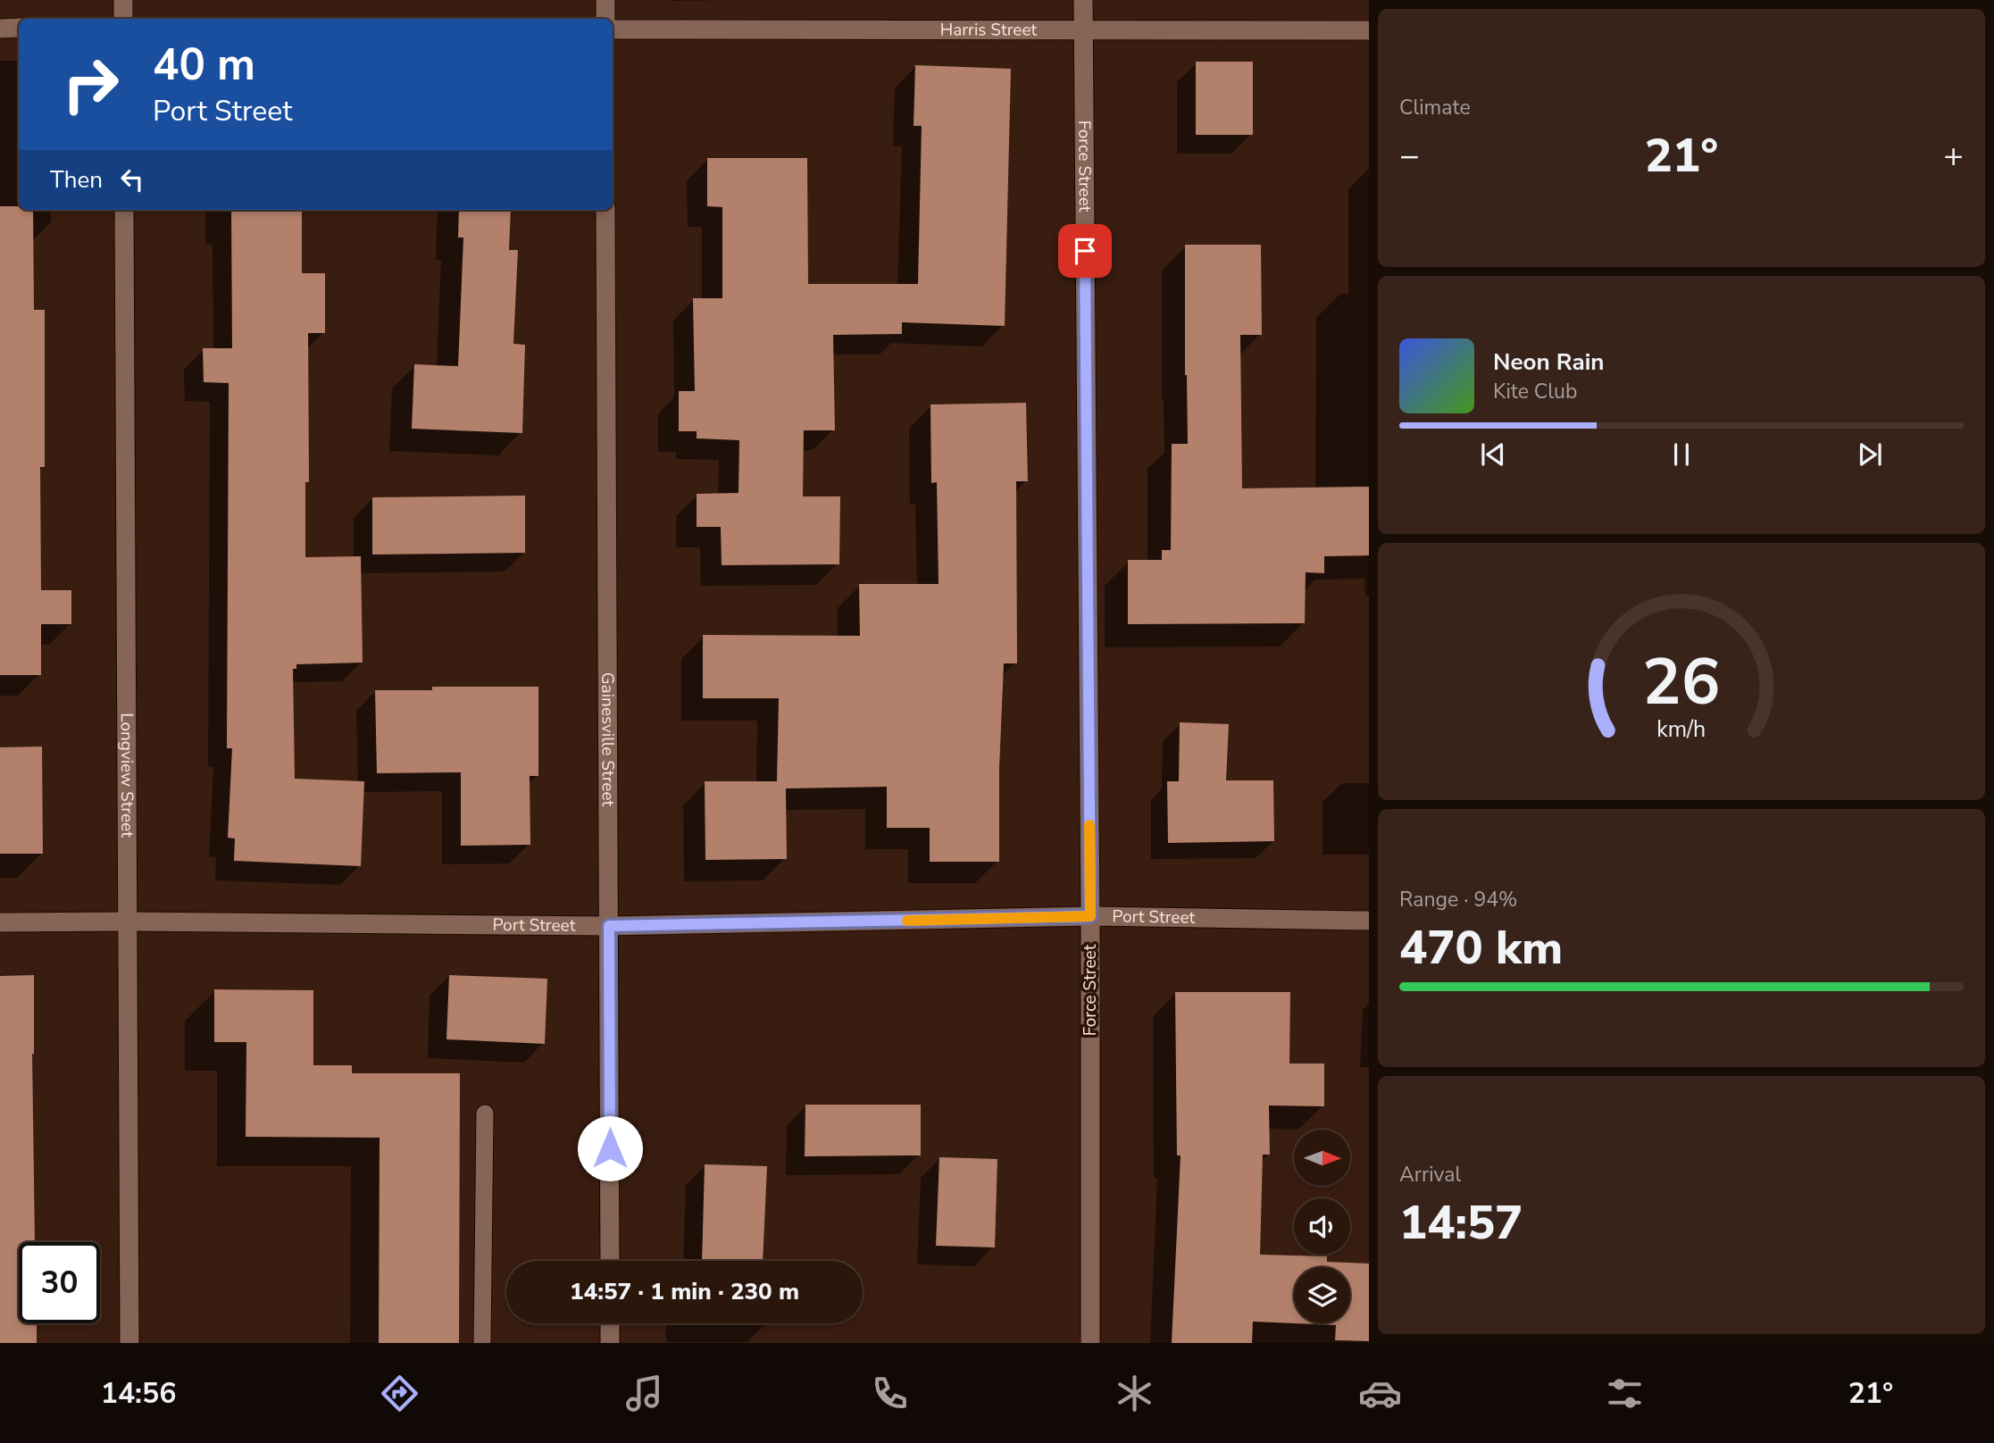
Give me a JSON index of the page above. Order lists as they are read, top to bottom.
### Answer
{
  "streets": {
    "street": [
      "Harris Street",
      "Force Street",
      "Gainesville Street",
      "Longview Street",
      "Port Street"
    ]
  },
  "crossings": [
    ["Harris Street", "Force Street"],
    ["Force Street", "Port Street"],
    ["Gainesville Street", "Port Street"],
    ["Longview Street", "Port Street"]
  ],
  "north": "right",
  "page": {
    "tile": [
      "Climate",
      ["Range · 94%", "470 km"],
      ["Arrival", "14:57"]
    ],
    "turn": ["40 m", "Port Street"],
    "heat": ["−", "21°", "+"],
    "then": "Then",
    "song": ["Neon Rain", "Kite Club"],
    "limit": "30",
    "trip": "14:57 · 1 min · 230 m",
    "tabs": ["14:56", "21°"],
    "gauge": ["26", "km/h"]
  }
}
